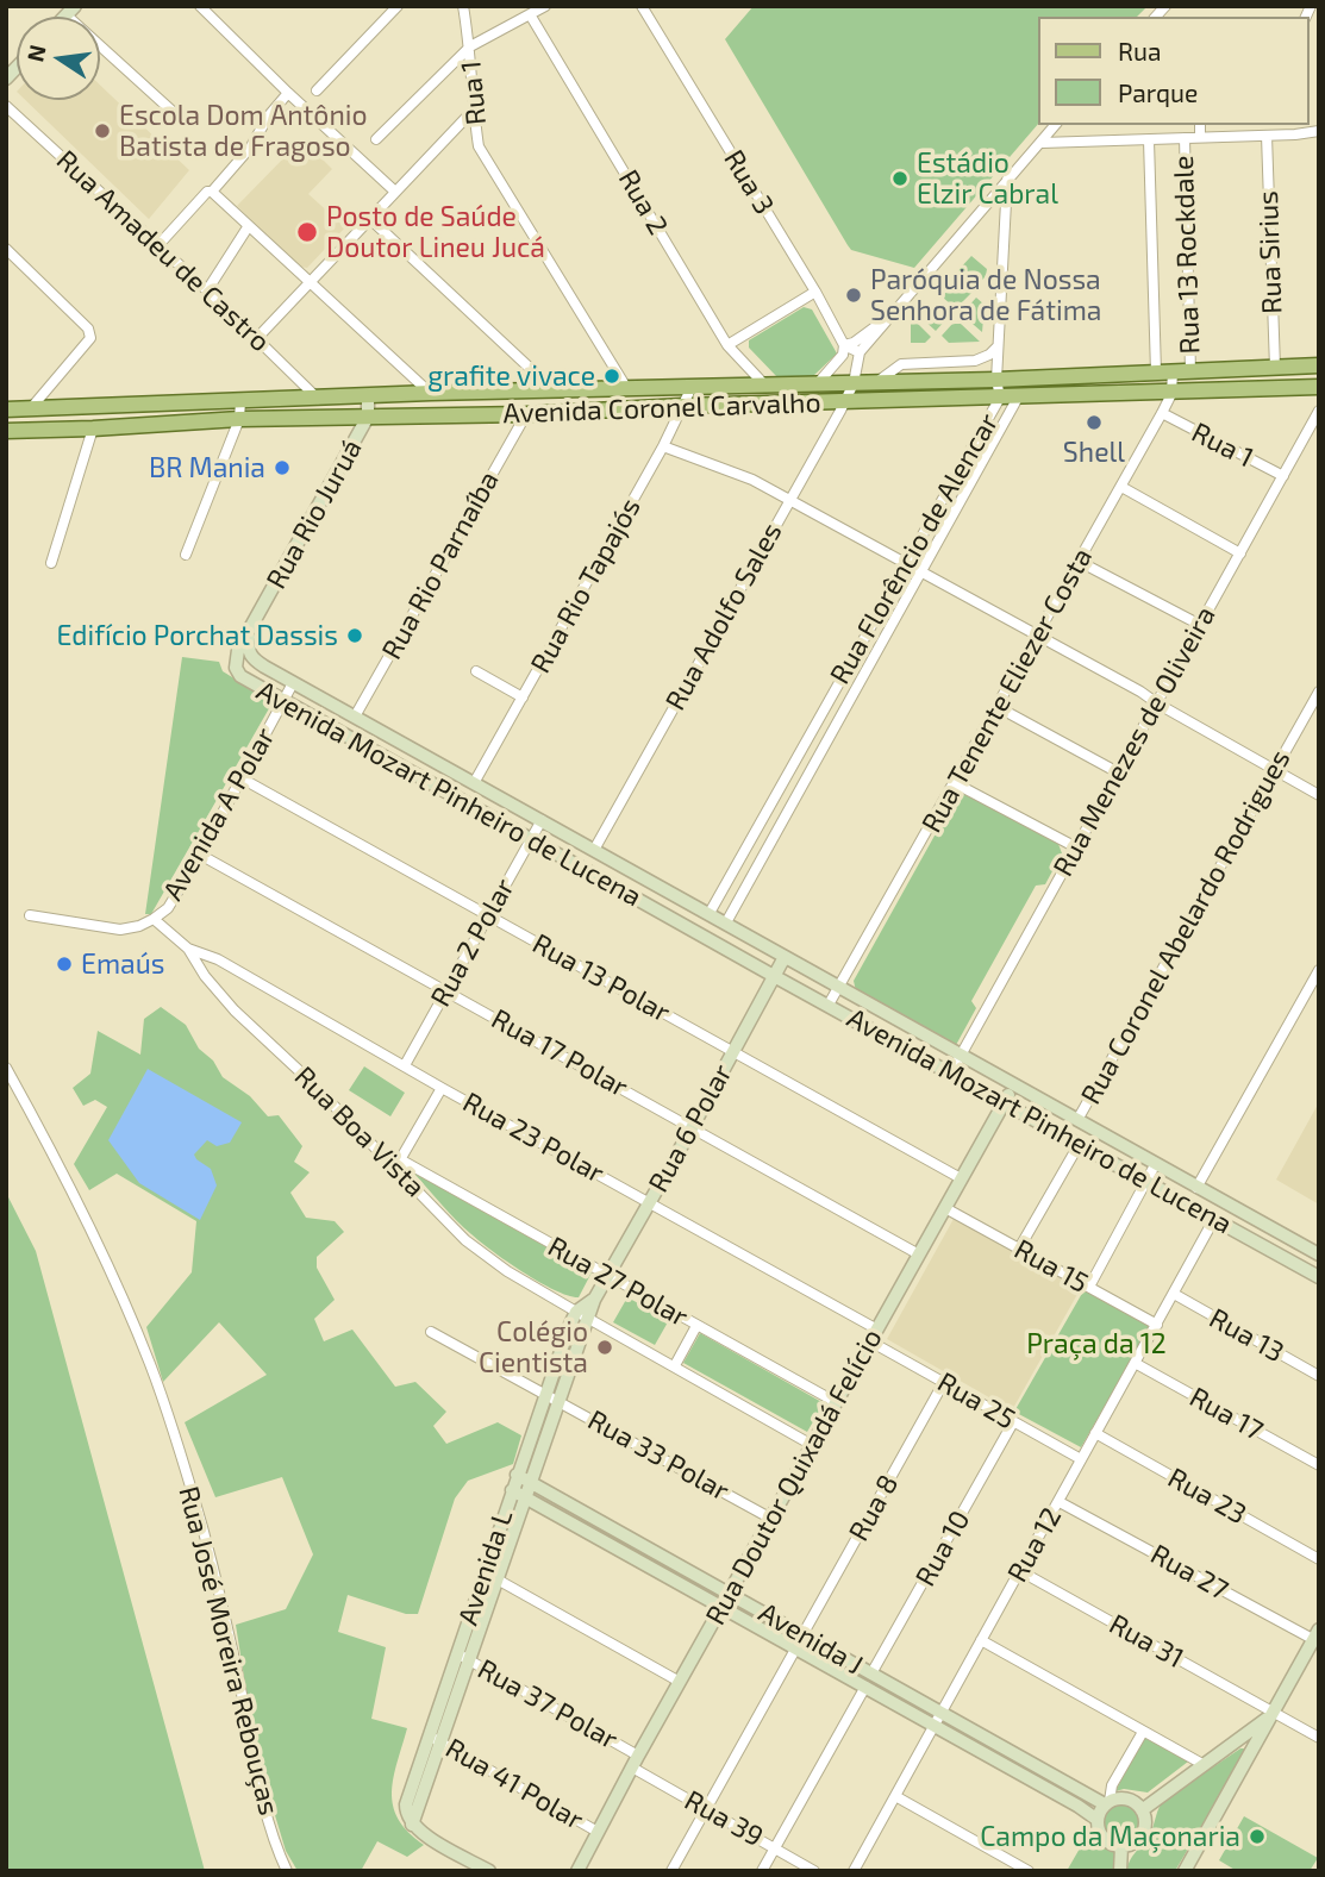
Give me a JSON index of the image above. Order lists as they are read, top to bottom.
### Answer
{
  "streets": {
    "main road": ["Avenida Coronel Carvalho"],
    "street": [
      "Rua 1",
      "Rua 3",
      "Rua 2",
      "Rua Amadeu de Castro",
      "Rua Sirius",
      "Rua 13 Rockdale",
      "Rua Rio Juruá",
      "Rua Florêncio de Alencar",
      "Rua Rio Parnaíba",
      "Rua Rio Tapajós",
      "Rua Adolfo Sales",
      "Rua Tenente Eliezer Costa",
      "Rua Menezes de Oliveira",
      "Avenida Mozart Pinheiro de Lucena",
      "Avenida A Polar",
      "Rua Coronel Abelardo Rodrigues",
      "Rua 2 Polar",
      "Rua 13 Polar",
      "Rua 17 Polar",
      "Rua 6 Polar",
      "Rua Boa Vista",
      "Rua 23 Polar",
      "Rua 15",
      "Rua 27 Polar",
      "Rua 13",
      "Rua 25",
      "Rua 17",
      "Rua 33 Polar",
      "Rua Doutor Quixadá Felício",
      "Rua 23",
      "Rua 8",
      "Rua 12",
      "Rua 10",
      "Avenida L",
      "Rua 27",
      "Avenida J",
      "Rua 31",
      "Rua José Moreira Rebouças",
      "Rua 37 Polar",
      "Rua 41 Polar",
      "Rua 39"
    ]
  },
  "crossings": [
    ["Rua 1", "Avenida Coronel Carvalho"],
    ["Rua 1", "Rua Tenente Eliezer Costa"],
    ["Rua 1", "Rua Menezes de Oliveira"],
    ["Rua 2", "Avenida Coronel Carvalho"],
    ["Rua Amadeu de Castro", "Avenida Coronel Carvalho"],
    ["Rua Sirius", "Avenida Coronel Carvalho"],
    ["Rua 13 Rockdale", "Avenida Coronel Carvalho"],
    ["Avenida Coronel Carvalho", "Rua Rio Juruá"],
    ["Avenida Coronel Carvalho", "Rua Florêncio de Alencar"],
    ["Avenida Coronel Carvalho", "Rua Rio Parnaíba"],
    ["Avenida Coronel Carvalho", "Rua Rio Tapajós"],
    ["Avenida Coronel Carvalho", "Rua Adolfo Sales"],
    ["Avenida Coronel Carvalho", "Rua Tenente Eliezer Costa"],
    ["Rua Rio Juruá", "Avenida Mozart Pinheiro de Lucena"],
    ["Rua Florêncio de Alencar", "Avenida Mozart Pinheiro de Lucena"],
    ["Rua Rio Parnaíba", "Avenida Mozart Pinheiro de Lucena"],
    ["Rua Rio Tapajós", "Avenida Mozart Pinheiro de Lucena"],
    ["Rua Adolfo Sales", "Avenida Mozart Pinheiro de Lucena"],
    ["Rua Tenente Eliezer Costa", "Avenida Mozart Pinheiro de Lucena"],
    ["Rua Menezes de Oliveira", "Avenida Mozart Pinheiro de Lucena"],
    ["Avenida Mozart Pinheiro de Lucena", "Avenida A Polar"],
    ["Avenida Mozart Pinheiro de Lucena", "Rua Coronel Abelardo Rodrigues"],
    ["Avenida Mozart Pinheiro de Lucena", "Rua 2 Polar"],
    ["Avenida Mozart Pinheiro de Lucena", "Rua 6 Polar"],
    ["Avenida Mozart Pinheiro de Lucena", "Rua Doutor Quixadá Felício"],
    ["Avenida Mozart Pinheiro de Lucena", "Rua 12"],
    ["Avenida A Polar", "Rua 13 Polar"],
    ["Avenida A Polar", "Rua 17 Polar"],
    ["Avenida A Polar", "Rua Boa Vista"],
    ["Rua 2 Polar", "Rua 13 Polar"],
    ["Rua 2 Polar", "Rua 17 Polar"],
    ["Rua 2 Polar", "Rua 23 Polar"],
    ["Rua 13 Polar", "Rua 6 Polar"],
    ["Rua 13 Polar", "Rua Doutor Quixadá Felício"],
    ["Rua 17 Polar", "Rua 6 Polar"],
    ["Rua 17 Polar", "Rua Doutor Quixadá Felício"],
    ["Rua 6 Polar", "Rua Boa Vista"],
    ["Rua 6 Polar", "Rua 23 Polar"],
    ["Rua 6 Polar", "Rua 27 Polar"],
    ["Rua 6 Polar", "Avenida L"],
    ["Rua Boa Vista", "Rua 23 Polar"],
    ["Rua Boa Vista", "Rua 27 Polar"],
    ["Rua Boa Vista", "Avenida L"],
    ["Rua 23 Polar", "Rua 25"],
    ["Rua 23 Polar", "Rua Doutor Quixadá Felício"],
    ["Rua 15", "Rua Doutor Quixadá Felício"],
    ["Rua 15", "Rua 12"],
    ["Rua 27 Polar", "Rua Doutor Quixadá Felício"],
    ["Rua 13", "Rua 12"],
    ["Rua 25", "Rua Doutor Quixadá Felício"],
    ["Rua 25", "Rua 8"],
    ["Rua 25", "Rua 12"],
    ["Rua 25", "Rua 10"],
    ["Rua 17", "Rua 12"],
    ["Rua 33 Polar", "Rua Doutor Quixadá Felício"],
    ["Rua 33 Polar", "Avenida L"],
    ["Rua Doutor Quixadá Felício", "Avenida J"],
    ["Rua Doutor Quixadá Felício", "Rua 37 Polar"],
    ["Rua Doutor Quixadá Felício", "Rua 41 Polar"],
    ["Rua Doutor Quixadá Felício", "Rua 39"],
    ["Rua 23", "Rua 12"],
    ["Rua 8", "Avenida J"],
    ["Rua 12", "Rua 27"],
    ["Rua 12", "Avenida J"],
    ["Rua 12", "Rua 31"],
    ["Rua 10", "Avenida J"],
    ["Rua 10", "Rua 39"],
    ["Avenida L", "Avenida J"],
    ["Avenida L", "Rua 37 Polar"],
    ["Avenida L", "Rua 41 Polar"],
    ["Rua 37 Polar", "Rua 39"]
  ],
  "parks": ["Praça da 12"],
  "places": [
    "Escola Dom Antônio Batista de Fragoso",
    "Estádio Elzir Cabral",
    "Posto de Saúde Doutor Lineu Jucá",
    "Paróquia de Nossa Senhora de Fátima",
    "grafite vivace",
    "Shell",
    "BR Mania",
    "Edifício Porchat Dassis",
    "Emaús",
    "Colégio Cientista",
    "Campo da Maçonaria"
  ],
  "legend": ["Rua", "Parque"],
  "north": "left"
}
